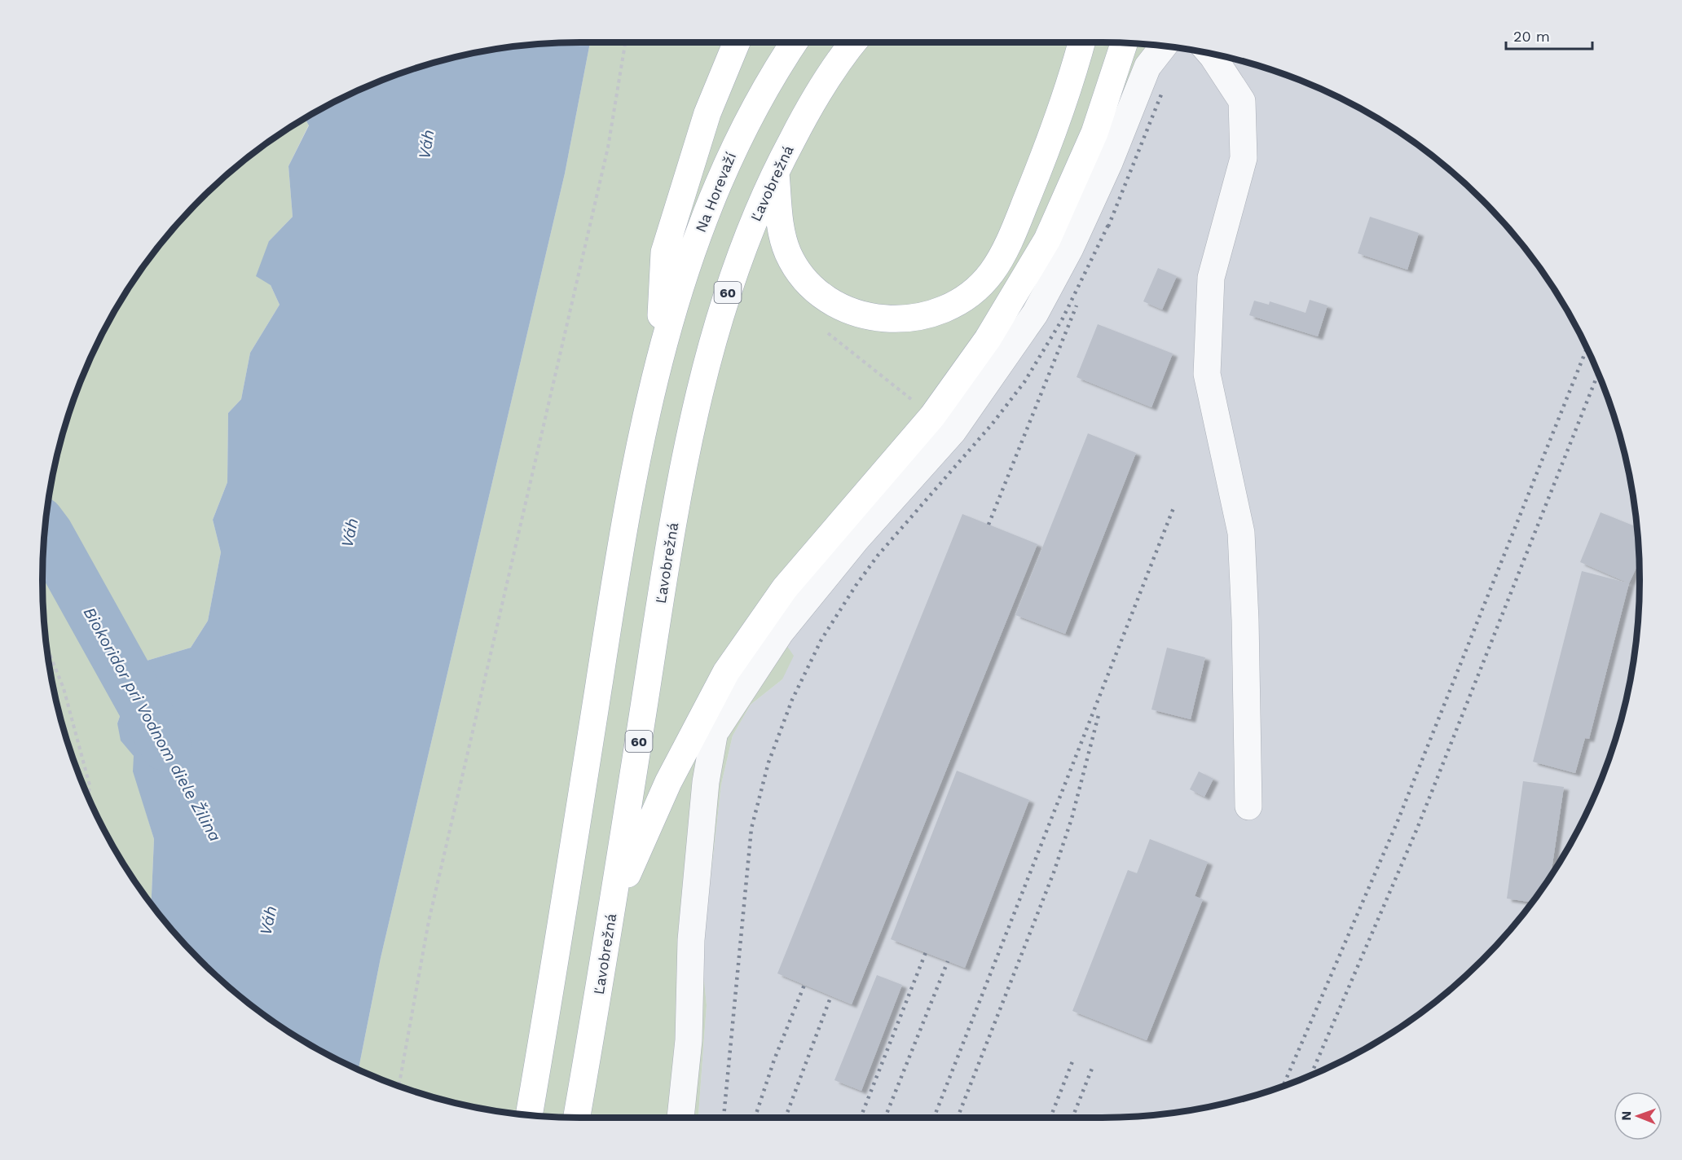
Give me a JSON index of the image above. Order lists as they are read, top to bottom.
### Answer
{
  "streets": {
    "main road": ["Ľavobrežná", "Na Horevaží", "60"]
  },
  "water": ["Váh", "Biokoridor pri Vodnom diele Žilina"],
  "scale_bar": "20 m",
  "north": "left"
}
